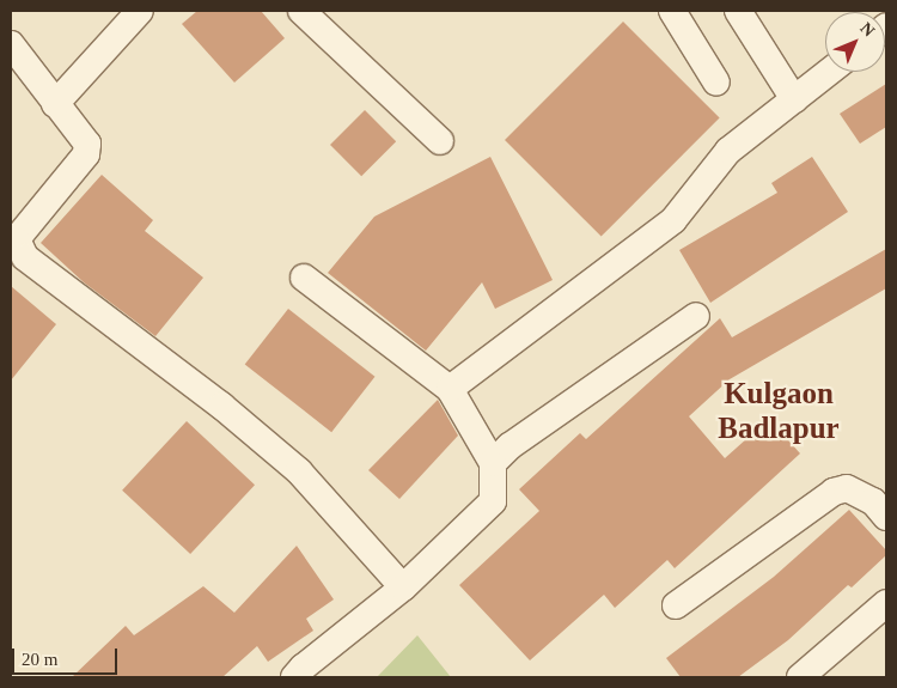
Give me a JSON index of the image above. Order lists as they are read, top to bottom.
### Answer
{
  "districts": ["Kulgaon Badlapur"],
  "scale_bar": "20 m",
  "north": "top right"
}
